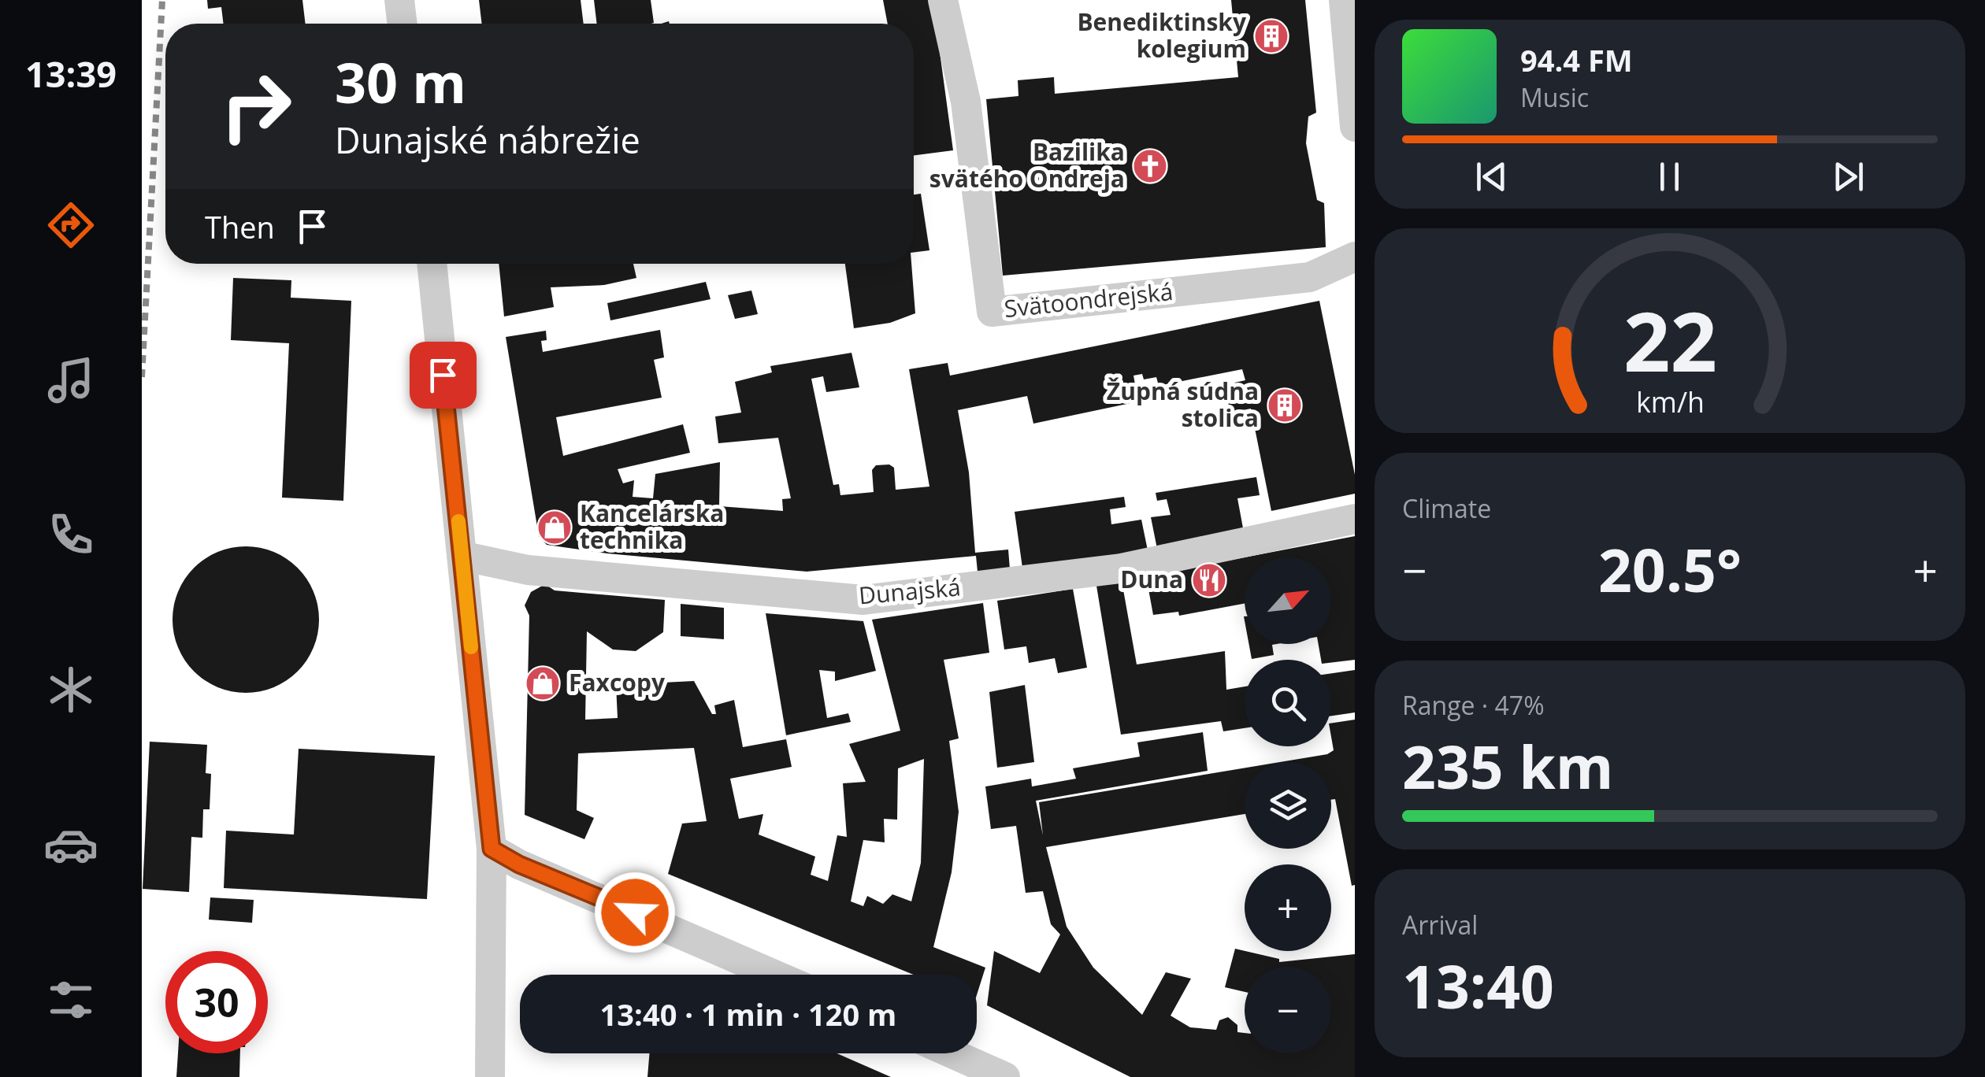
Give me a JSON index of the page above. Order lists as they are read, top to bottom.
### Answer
{
  "streets": {
    "street": ["Svätoondrejská", "Dunajská"]
  },
  "places": {
    "building": ["Benediktinsky kolegium", "Župná súdna stolica"],
    "church": ["Bazilika svätého Ondreja"],
    "shop": ["Kancelárska technika", "Faxcopy"],
    "restaurant": ["Duna"]
  },
  "north": "top right",
  "page": {
    "tabs": "13:39",
    "turn": ["30 m", "Dunajské nábrežie"],
    "song": ["94.4 FM", "Music"],
    "then": "Then",
    "tile": [
      "Climate",
      ["Range · 47%", "235 km"],
      ["Arrival", "13:40"]
    ],
    "heat": ["−", "20.5°", "+"],
    "map_buttons": ["+", "−"],
    "limit": "30",
    "trip": "13:40 · 1 min · 120 m",
    "gauge": ["22", "km/h"]
  }
}
